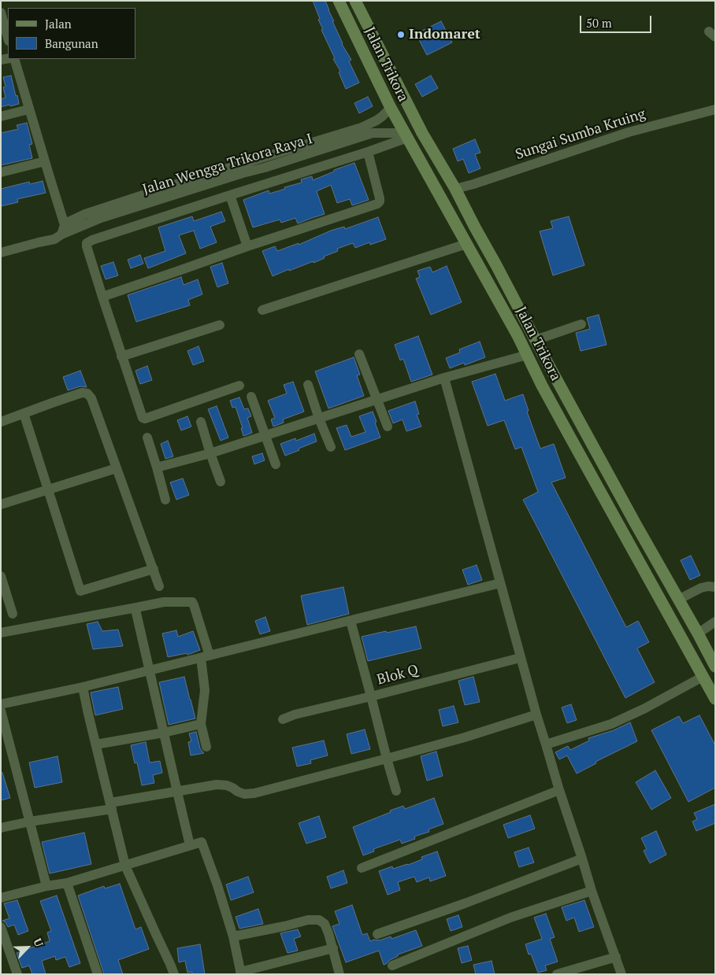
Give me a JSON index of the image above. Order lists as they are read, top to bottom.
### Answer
{
  "streets": {
    "main road": ["Jalan Trikora"],
    "street": ["Sungai Sumba Kruing", "Jalan Wengga Trikora Raya I", "Blok Q"]
  },
  "crossings": [
    ["Jalan Trikora", "Sungai Sumba Kruing"],
    ["Jalan Trikora", "Jalan Wengga Trikora Raya I"]
  ],
  "places": ["Indomaret"],
  "legend": ["Jalan", "Bangunan"],
  "scale_bar": "50 m",
  "north": "top right"
}
